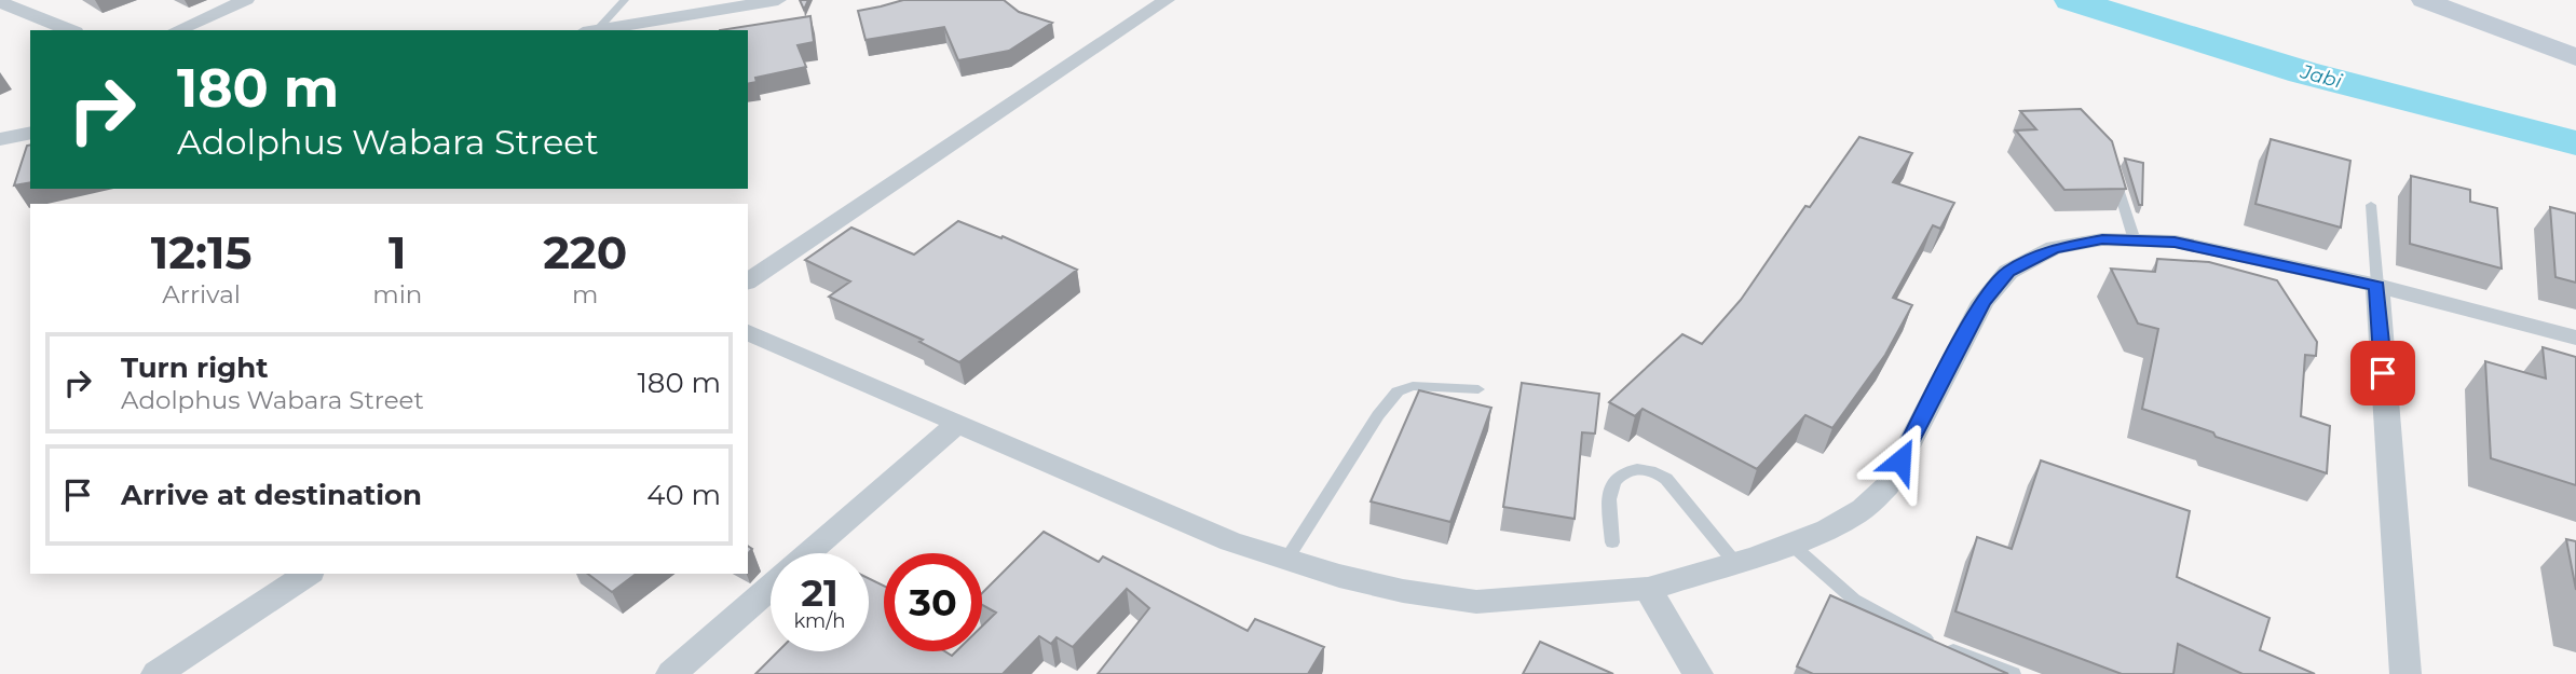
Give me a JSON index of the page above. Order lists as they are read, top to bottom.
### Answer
{
  "water": ["Jabi"],
  "page": {
    "turn": ["180 m", "Adolphus Wabara Street"],
    "eta": [
      "12:15",
      "Arrival",
      "1",
      "min",
      "220",
      "m"
    ],
    "list": [
      {
        "name": "Turn right",
        "note": "Adolphus Wabara Street",
        "value": "180 m"
      },
      {
        "name": "Arrive at destination",
        "value": "40 m"
      }
    ],
    "speed": "21 km/h",
    "limit": "30"
  }
}
